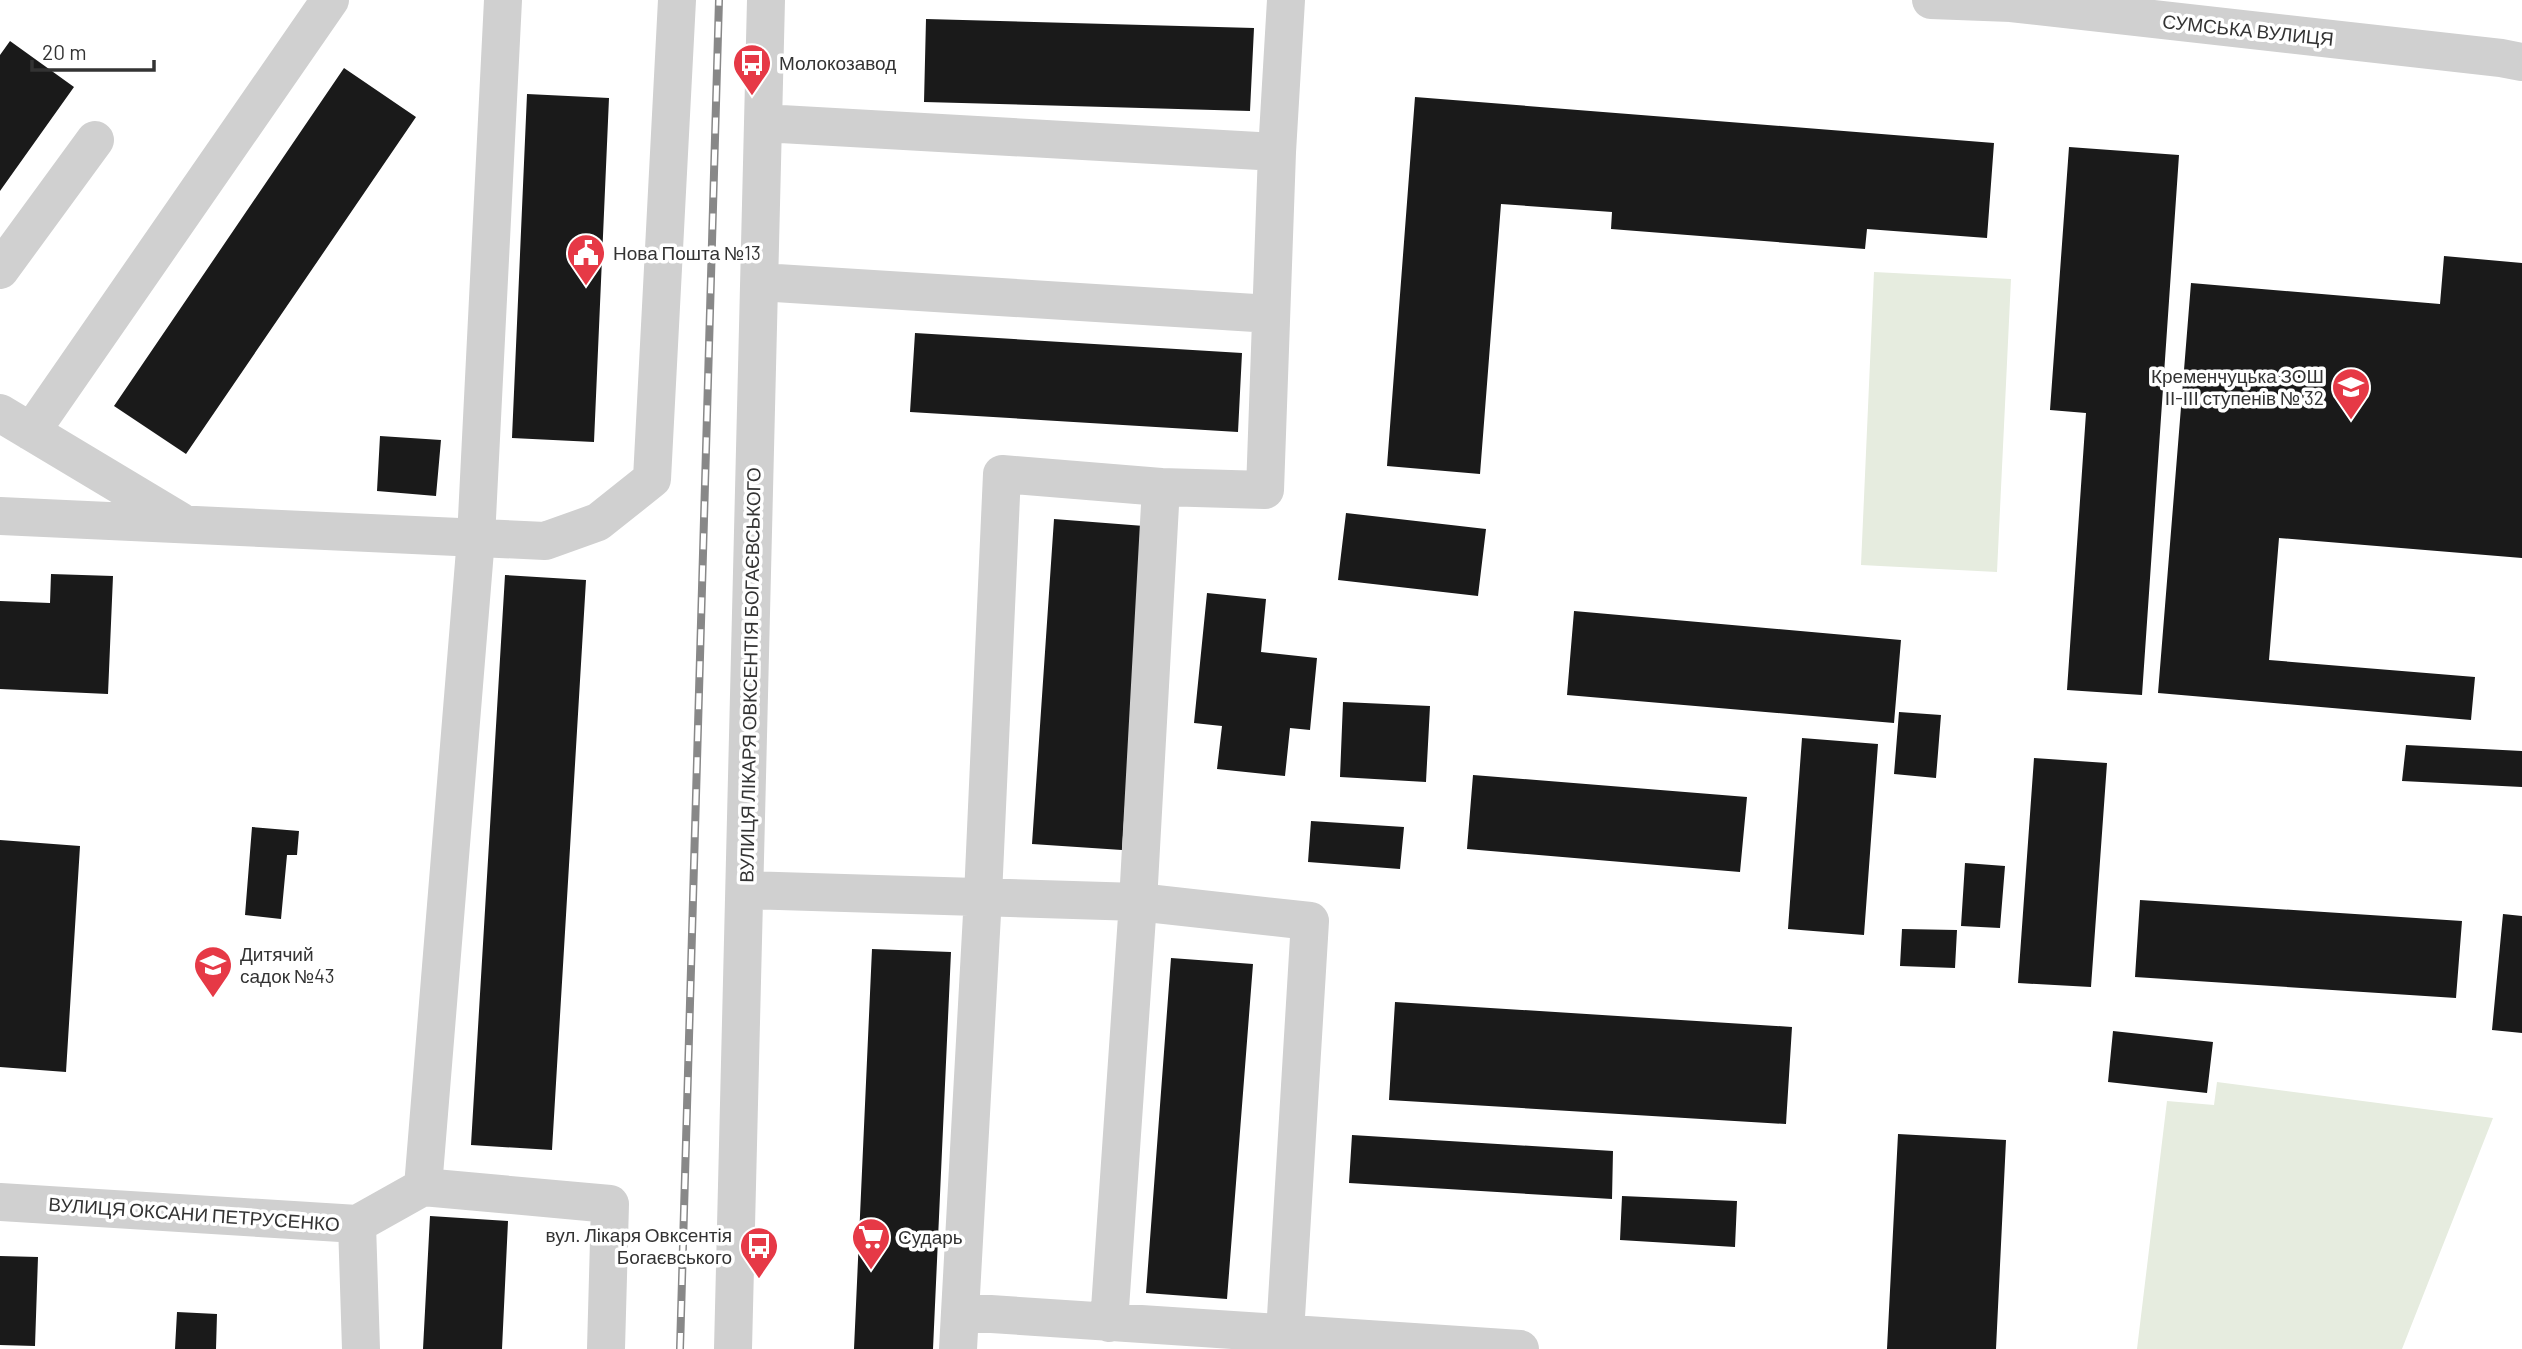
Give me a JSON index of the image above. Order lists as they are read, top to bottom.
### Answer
{
  "streets": {
    "street": ["СУМСЬКА ВУЛИЦЯ", "ВУЛИЦЯ ЛІКАРЯ ОВКСЕНТІЯ БОГАЄВСЬКОГО", "ВУЛИЦЯ ОКСАНИ ПЕТРУСЕНКО"]
  },
  "places": {
    "bus stop": ["Молокозавод", "вул. Лікаря Овксентія Богаєвського"],
    "public building": ["Нова Пошта №13"],
    "school or university": ["Кременчуцька ЗОШ ІІ-ІІІ ступенів № 32", "Дитячий садок №43"],
    "supermarket": ["Сударь"]
  },
  "scale_bar": "20 m"
}
